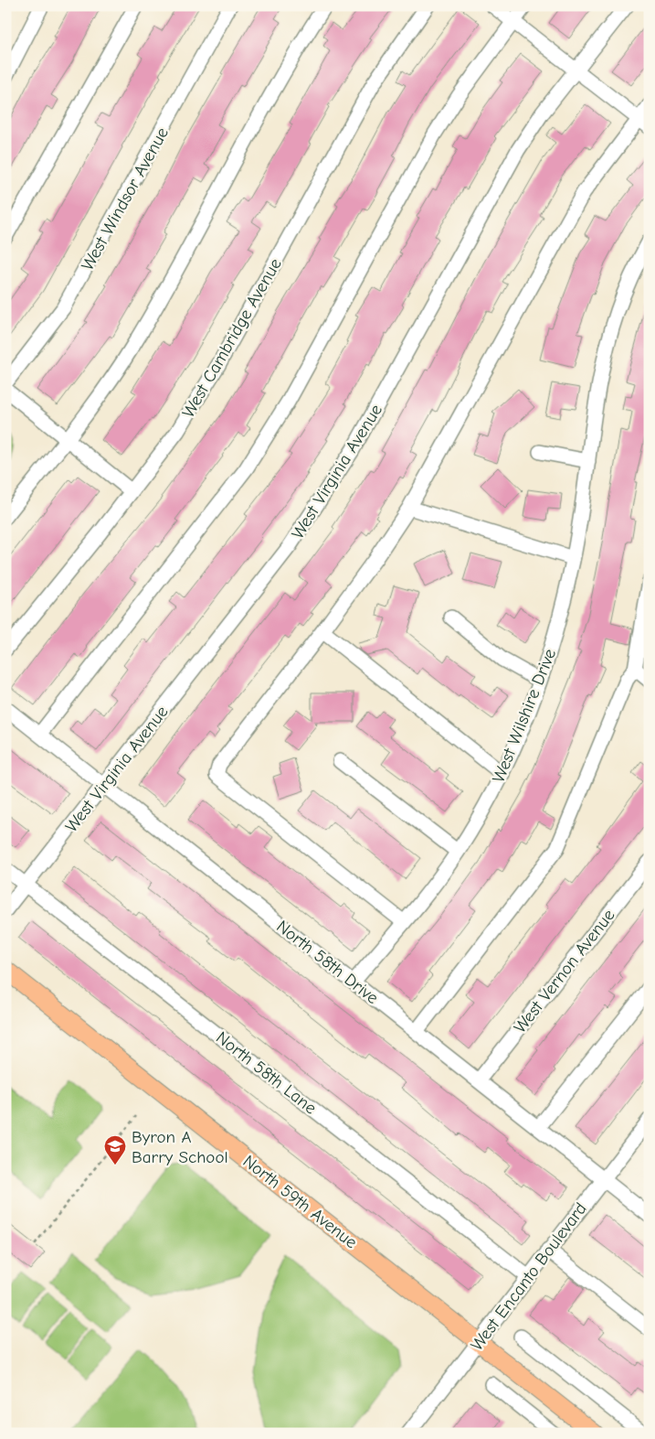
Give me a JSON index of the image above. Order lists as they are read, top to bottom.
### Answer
{
  "streets": {
    "main road": ["North 59th Avenue"],
    "street": [
      "West Windsor Avenue",
      "West Cambridge Avenue",
      "West Virginia Avenue",
      "West Wilshire Drive",
      "North 58th Drive",
      "West Vernon Avenue",
      "North 58th Lane",
      "West Encanto Boulevard"
    ]
  },
  "crossings": [
    ["West Virginia Avenue", "North 58th Drive"],
    ["West Virginia Avenue", "North 58th Lane"],
    ["West Wilshire Drive", "North 58th Drive"],
    ["North 58th Drive", "West Vernon Avenue"],
    ["North 58th Drive", "West Encanto Boulevard"],
    ["North 58th Lane", "West Encanto Boulevard"],
    ["North 59th Avenue", "West Encanto Boulevard"]
  ],
  "places": {
    "school or university": ["Byron A Barry School"]
  }
}
